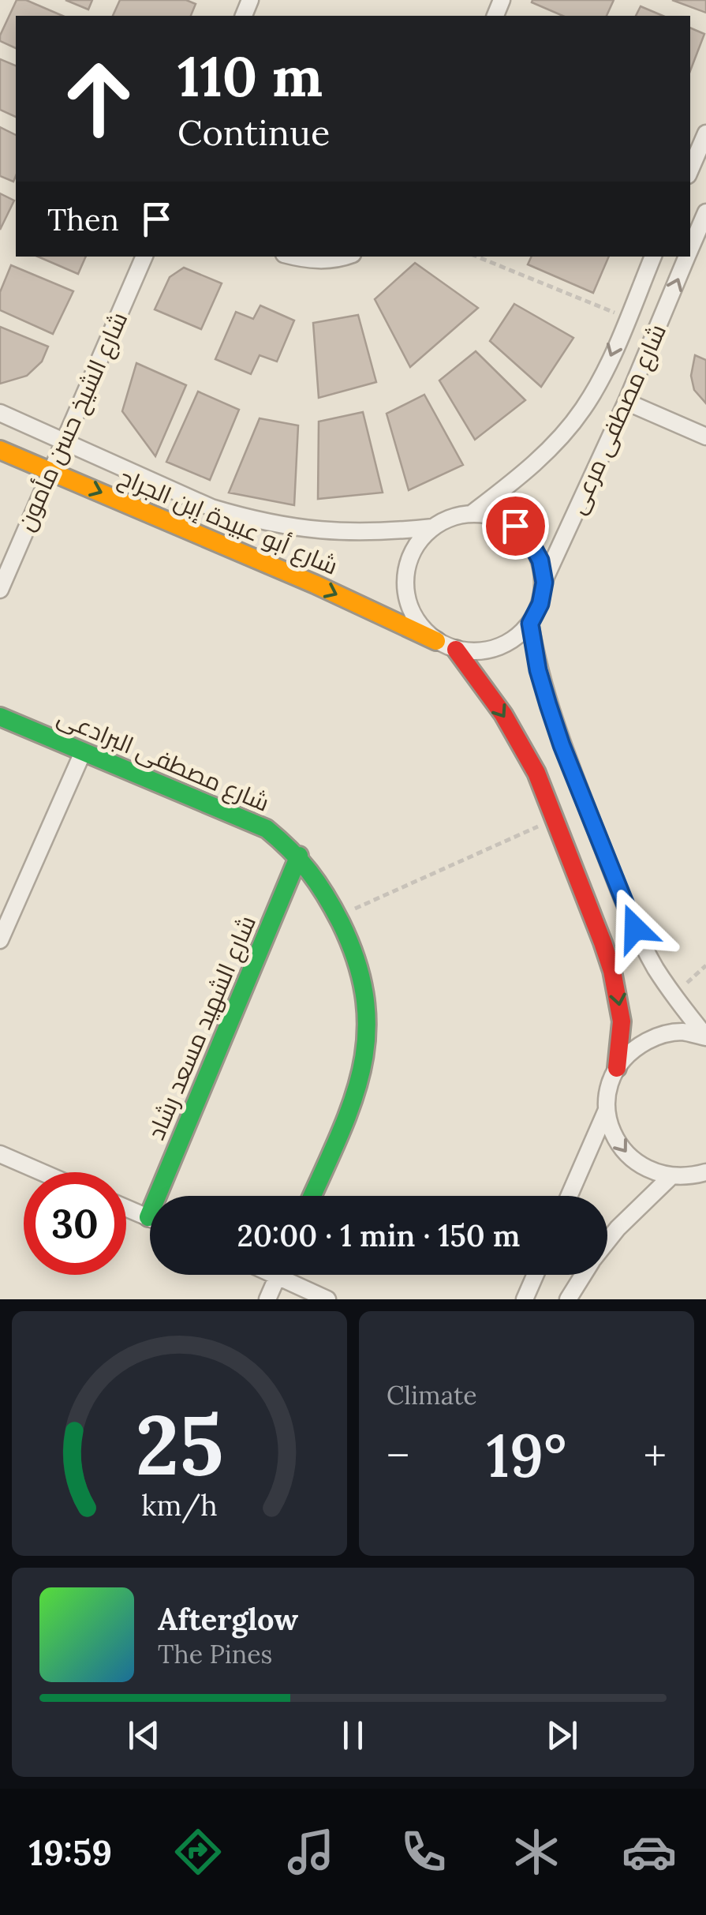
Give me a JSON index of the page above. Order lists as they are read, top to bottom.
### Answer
{
  "streets": {
    "street": [
      "شارع مصطفى مرعى",
      "شارع الشيخ حسن مأمون",
      "شارع أبو عبيدة إبن الجراح",
      "شارع مصطفى البرادعى",
      "شارع الشهيد مسعد رشاد"
    ]
  },
  "crossings": [
    ["شارع مصطفى مرعى", "شارع أبو عبيدة إبن الجراح"],
    ["شارع الشيخ حسن مأمون", "شارع أبو عبيدة إبن الجراح"],
    ["شارع مصطفى البرادعى", "شارع الشهيد مسعد رشاد"]
  ],
  "page": {
    "turn": ["110 m", "Continue"],
    "then": "Then",
    "limit": "30",
    "trip": "20:00 · 1 min · 150 m",
    "tile": "Climate",
    "heat": ["−", "19°", "+"],
    "song": ["Afterglow", "The Pines"],
    "tabs": "19:59",
    "gauge": ["25", "km/h"]
  }
}
